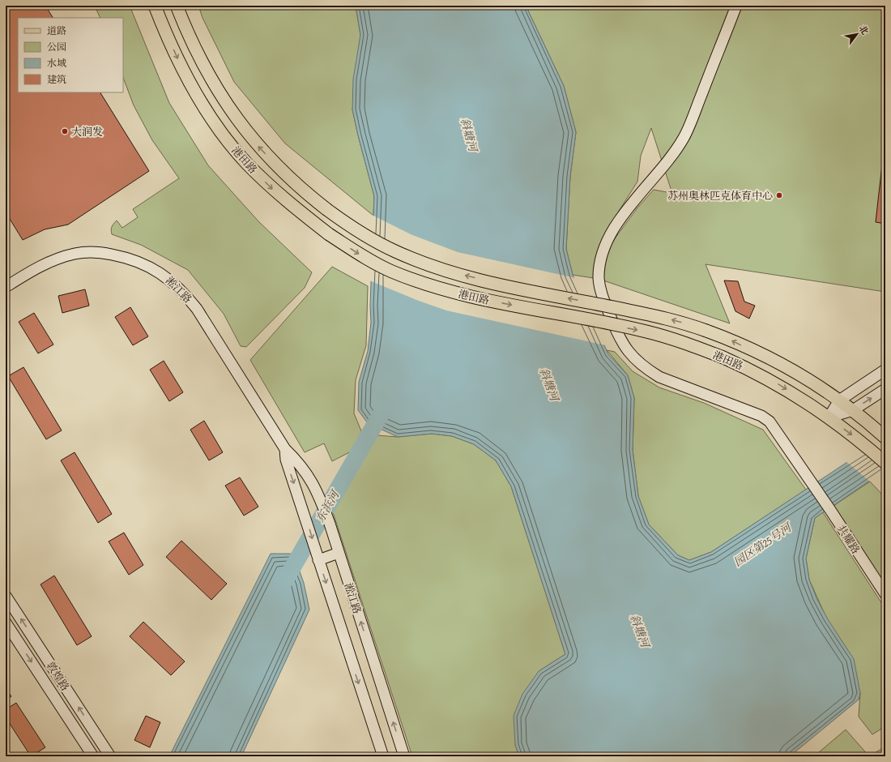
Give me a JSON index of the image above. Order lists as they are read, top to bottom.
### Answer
{
  "streets": {
    "main road": ["港田路"],
    "street": ["淞江路", "共耀路", "敦煌路"]
  },
  "water": ["斜塘河", "东浜河", "园区第25号河"],
  "places": ["大润发", "苏州奥林匹克体育中心"],
  "legend": [
    "道路",
    "公园",
    "水域",
    "建筑"
  ],
  "north": "top right"
}
